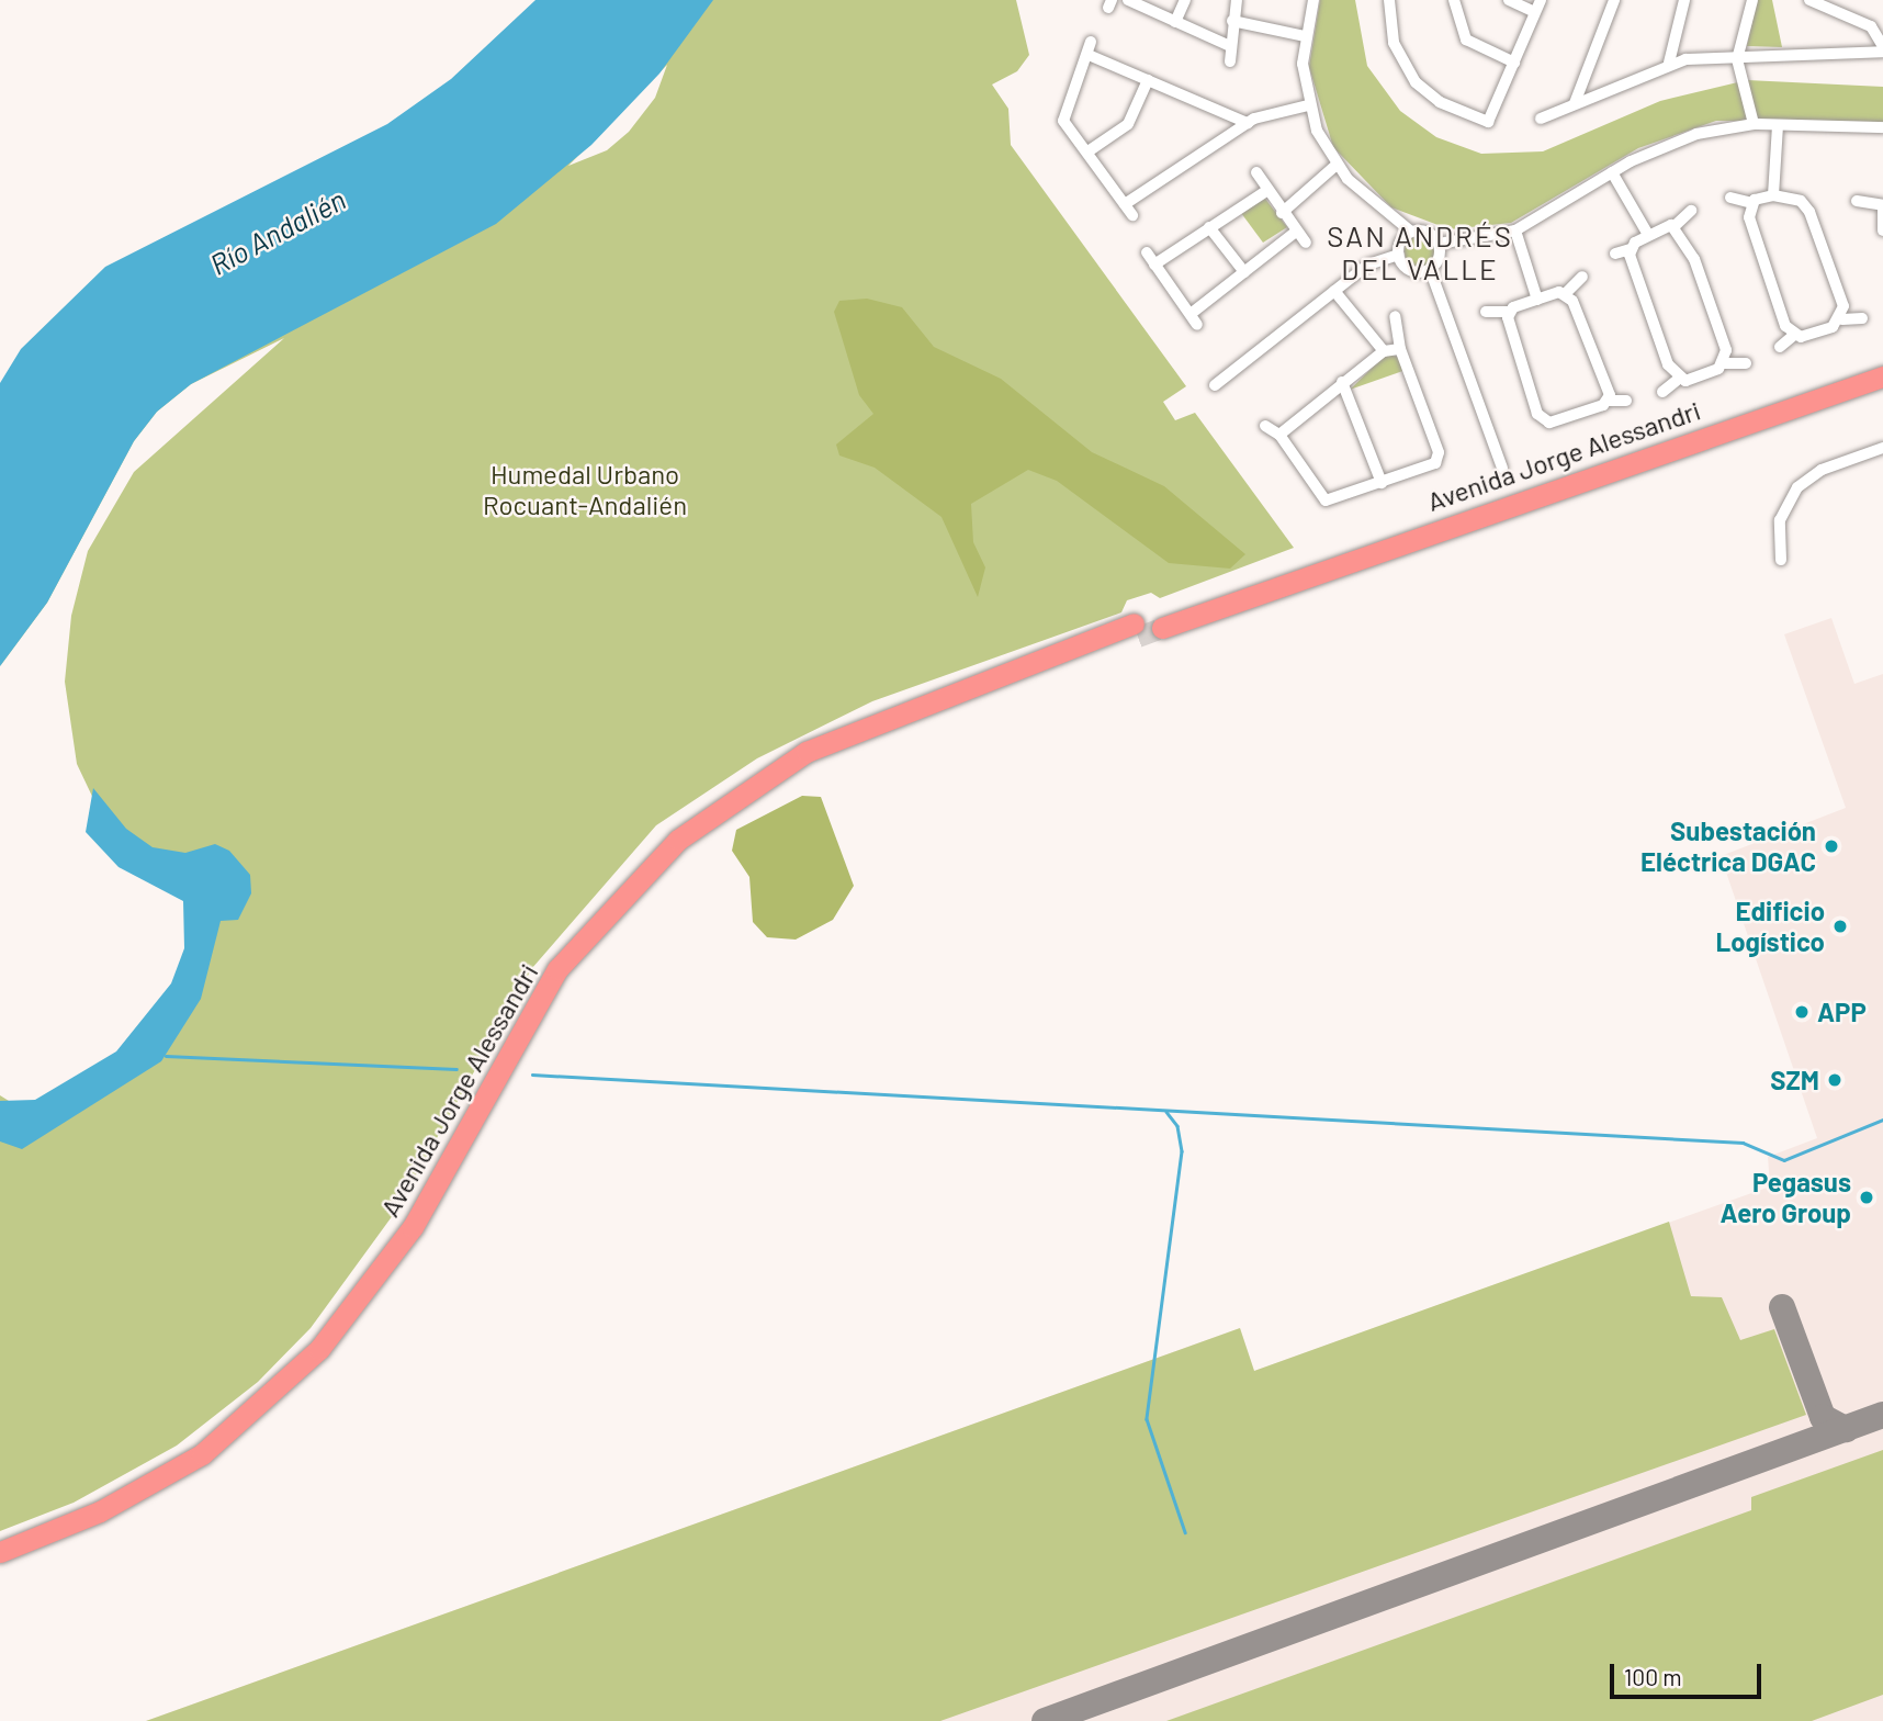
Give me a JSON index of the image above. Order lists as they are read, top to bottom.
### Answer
{
  "streets": {
    "highway": ["Avenida Jorge Alessandri"]
  },
  "districts": ["SAN ANDRÉS DEL VALLE"],
  "water": ["Río Andalién"],
  "parks": ["Humedal Urbano Rocuant-Andalién"],
  "places": [
    "Subestación Eléctrica DGAC",
    "Edificio Logístico",
    "APP",
    "SZM",
    "Pegasus Aero Group"
  ],
  "scale_bar": "100 m"
}
